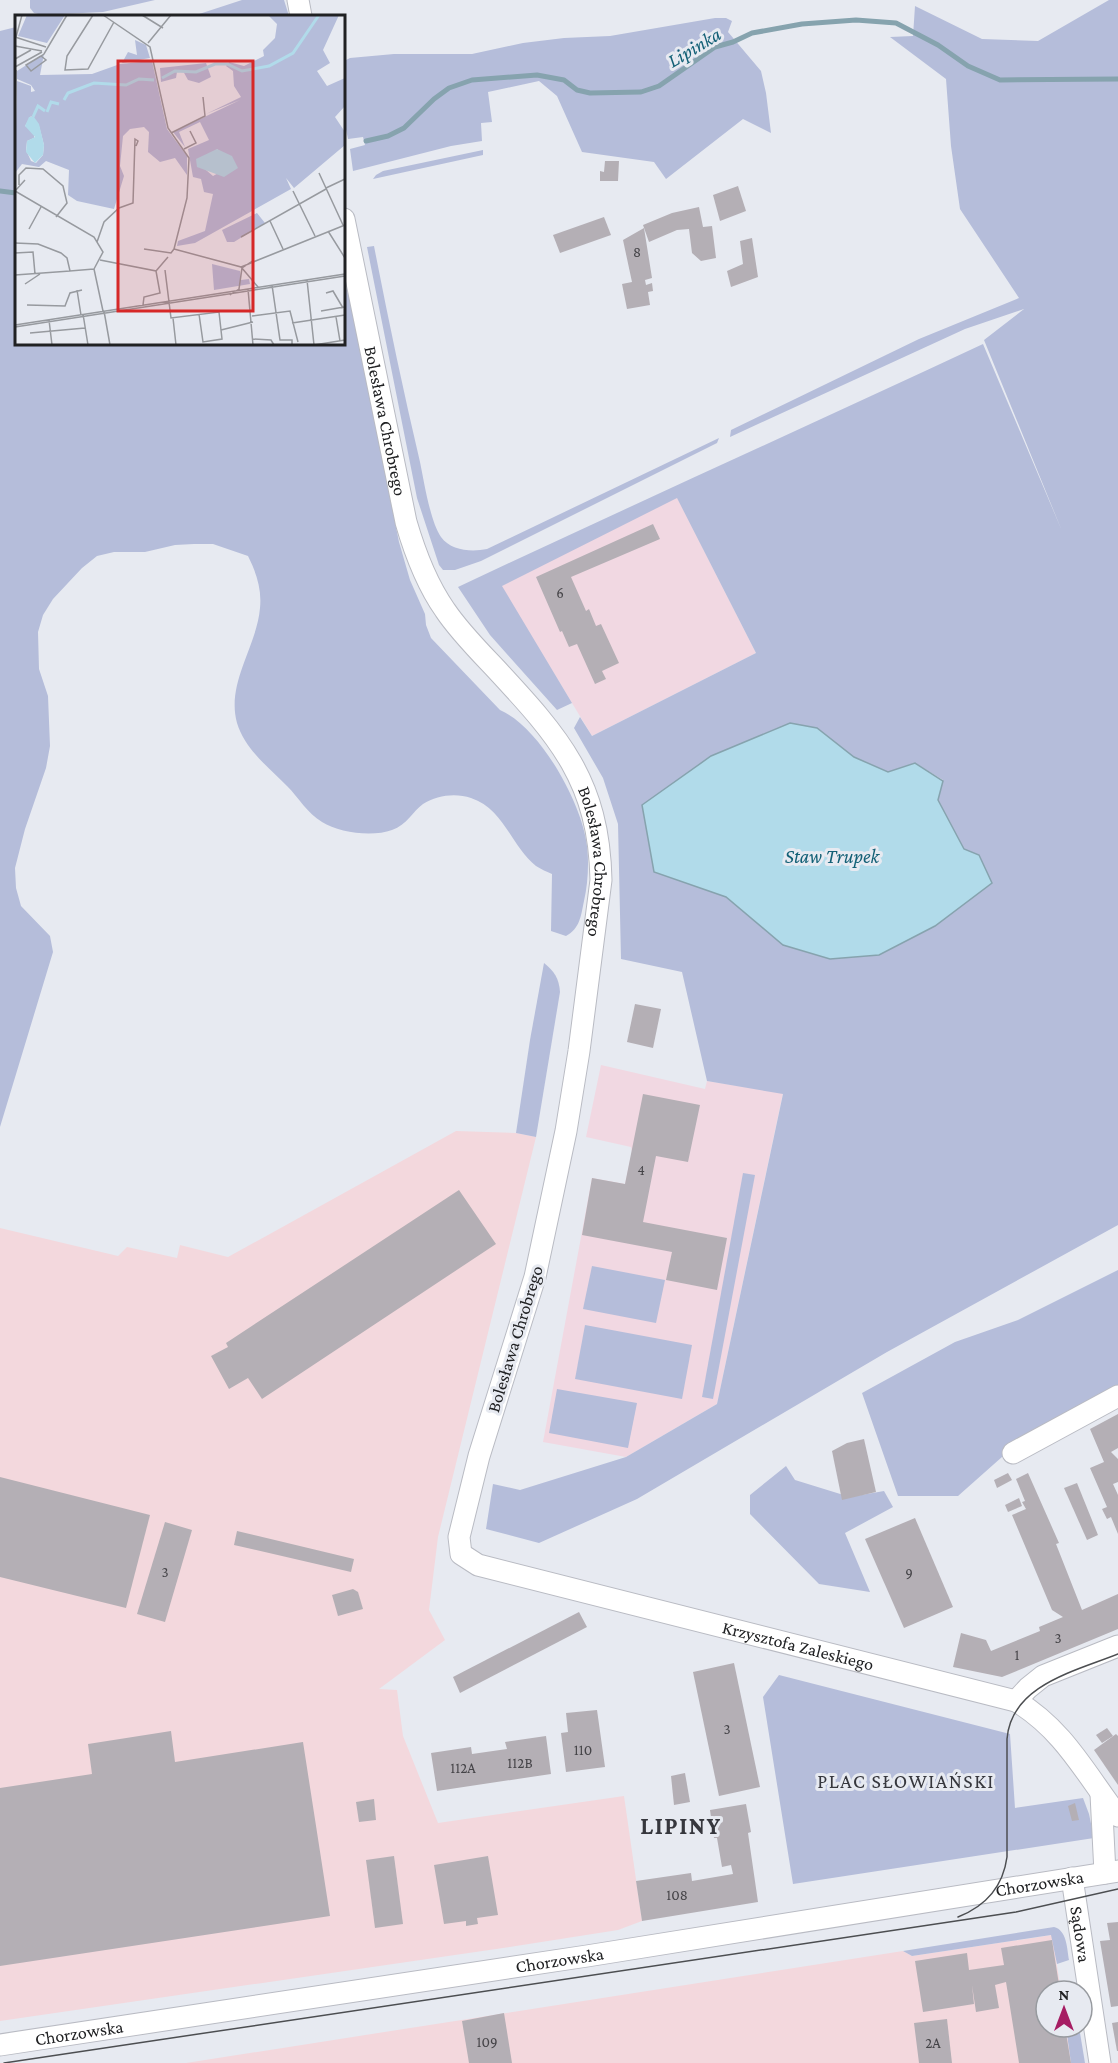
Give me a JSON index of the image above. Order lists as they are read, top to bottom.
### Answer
{
  "streets": {
    "street": [
      "Bolesława Chrobrego",
      "Krzysztofa Zaleskiego",
      "Chorzowska",
      "Sądowa"
    ]
  },
  "crossings": [
    ["Bolesława Chrobrego", "Krzysztofa Zaleskiego"],
    ["Chorzowska", "Sądowa"]
  ],
  "districts": ["PLAC SŁOWIAŃSKI", "LIPINY"],
  "water": ["Lipinka", "Staw Trupek"],
  "house_numbers": [
    "8",
    "6",
    "4",
    "3",
    "9",
    "3",
    "1",
    "3",
    "110",
    "112B",
    "112A",
    "108",
    "109",
    "2A"
  ],
  "north": "top"
}
